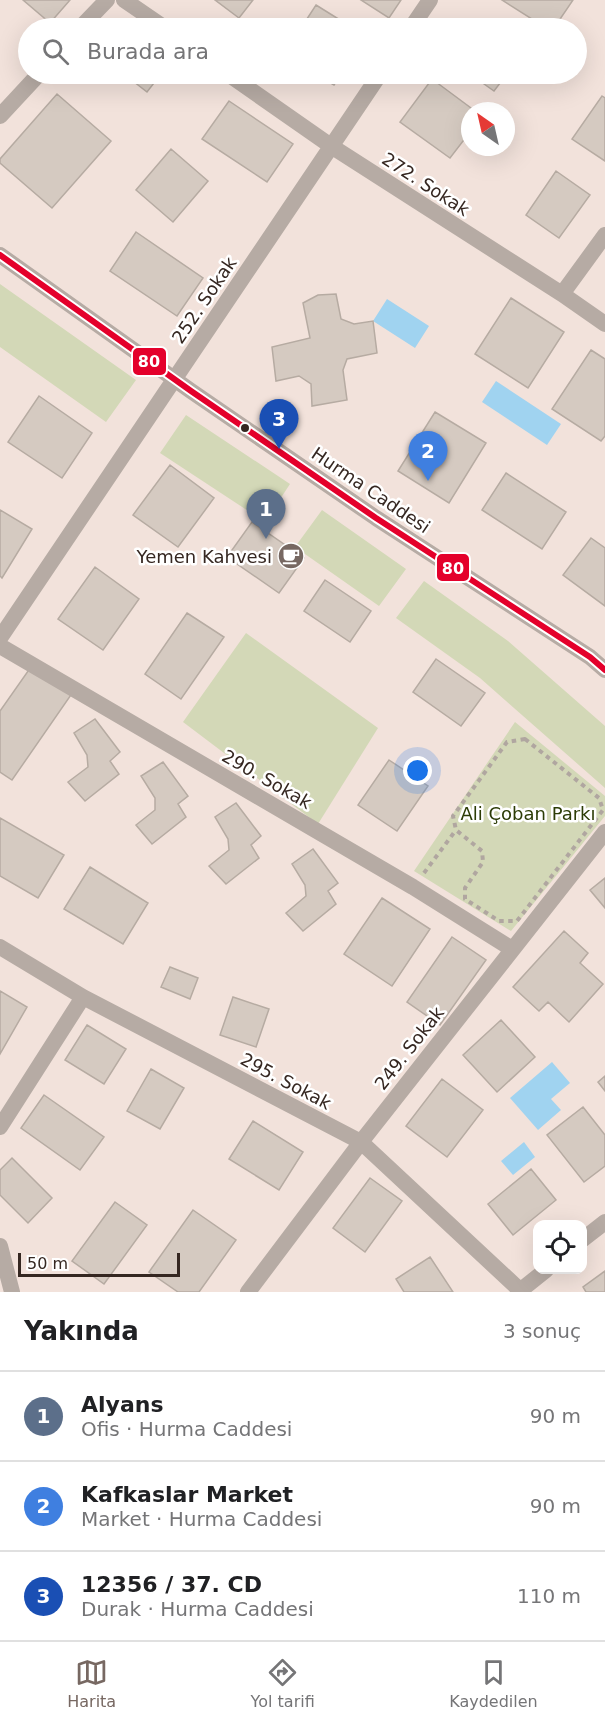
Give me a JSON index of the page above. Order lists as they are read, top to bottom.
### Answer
{
  "streets": {
    "street": [
      "272. Sokak",
      "252. Sokak",
      "Hurma Caddesi",
      "290. Sokak",
      "249. Sokak",
      "295. Sokak"
    ]
  },
  "crossings": [
    ["272. Sokak", "252. Sokak"],
    ["252. Sokak", "Hurma Caddesi"],
    ["290. Sokak", "249. Sokak"],
    ["249. Sokak", "295. Sokak"]
  ],
  "parks": ["Ali Çoban Parkı"],
  "places": {
    "cafe": ["Yemen Kahvesi"]
  },
  "lines": ["transit line 80"],
  "scale_bar": "50 m",
  "north": "top left",
  "page": {
    "search": "Burada ara",
    "pins": ["3", "2", "1"],
    "scale": "50 m",
    "heading": ["Yakında", "3 sonuç"],
    "list": [
      {
        "mark": "1",
        "name": "Alyans",
        "note": "Ofis · Hurma Caddesi",
        "value": "90 m"
      },
      {
        "mark": "2",
        "name": "Kafkaslar Market",
        "note": "Market · Hurma Caddesi",
        "value": "90 m"
      },
      {
        "mark": "3",
        "name": "12356 / 37. CD",
        "note": "Durak · Hurma Caddesi",
        "value": "110 m"
      }
    ],
    "nav": ["Harita", "Yol tarifi", "Kaydedilen"]
  }
}
